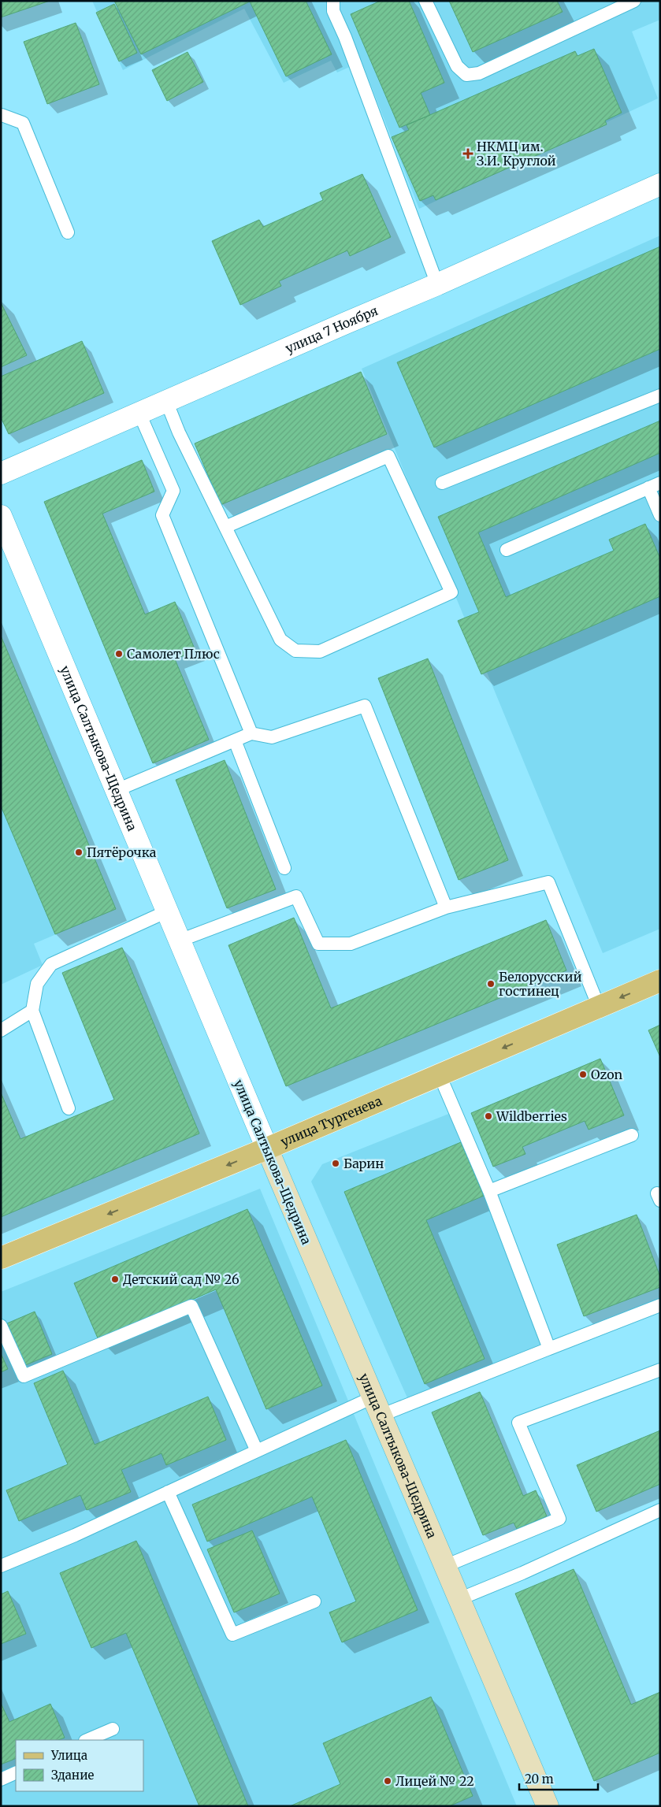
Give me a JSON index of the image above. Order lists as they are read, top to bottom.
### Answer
{
  "streets": {
    "main road": ["улица Тургенева"],
    "street": ["улица 7 Ноября", "улица Салтыкова-Щедрина"]
  },
  "crossings": [
    ["улица Салтыкова-Щедрина", "улица Тургенева"]
  ],
  "one_way": ["улица Тургенева"],
  "places": {
    "health": ["НКМЦ им. З.И. Круглой"],
    "other": [
      "Самолет Плюс",
      "Пятёрочка",
      "Белорусский гостинец",
      "Ozon",
      "Wildberries",
      "Барин",
      "Детский сад № 26",
      "Лицей № 22"
    ]
  },
  "legend": ["Улица", "Здание"],
  "scale_bar": "20 m"
}
